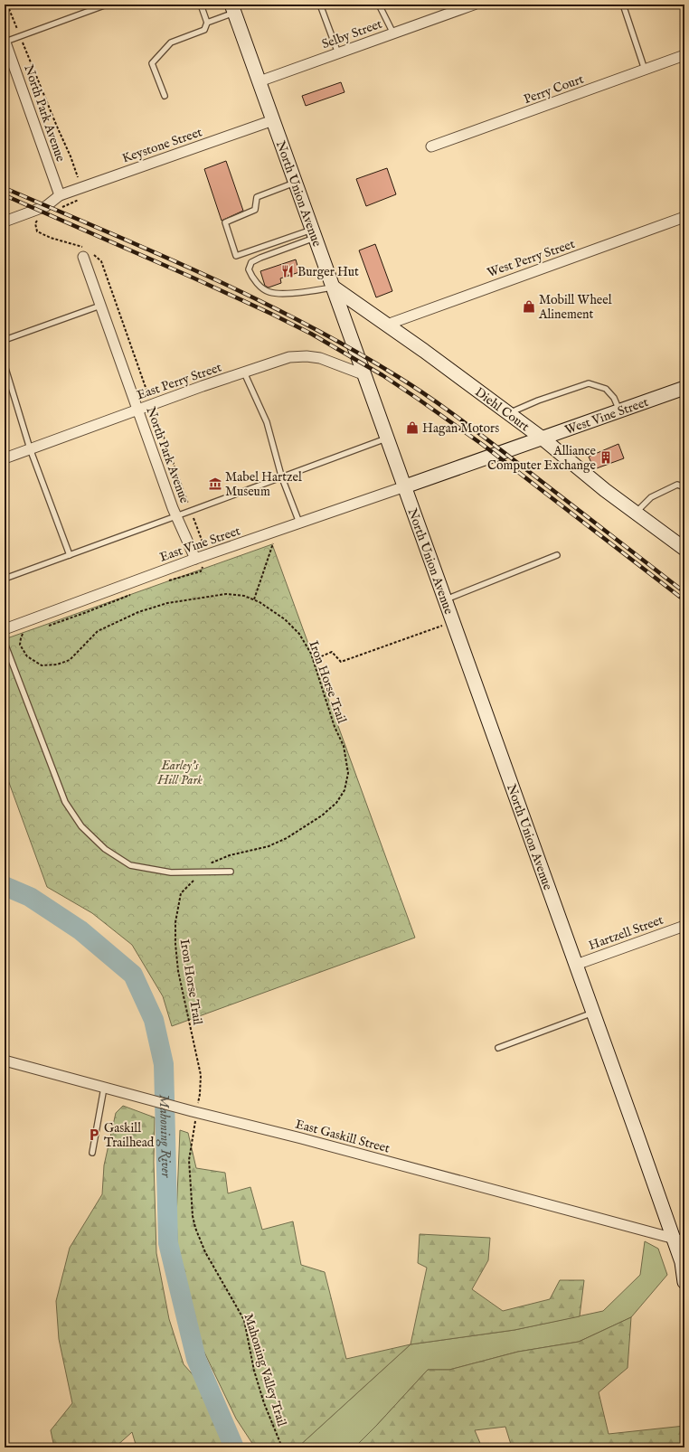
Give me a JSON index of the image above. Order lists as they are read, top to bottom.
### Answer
{
  "streets": {
    "main road": ["North Union Avenue", "Diehl Court", "West Vine Street"],
    "street": [
      "Selby Street",
      "Perry Court",
      "North Park Avenue",
      "Keystone Street",
      "West Perry Street",
      "East Perry Street",
      "East Vine Street",
      "Hartzell Street",
      "East Gaskill Street"
    ],
    "path": ["Iron Horse Trail", "Mahoning Valley Trail"]
  },
  "crossings": [
    ["Selby Street", "North Union Avenue"],
    ["North Park Avenue", "Keystone Street"],
    ["North Park Avenue", "East Perry Street"],
    ["North Park Avenue", "East Vine Street"],
    ["Keystone Street", "North Union Avenue"],
    ["North Union Avenue", "East Perry Street"],
    ["North Union Avenue", "Diehl Court"],
    ["North Union Avenue", "West Vine Street"],
    ["North Union Avenue", "East Vine Street"],
    ["North Union Avenue", "Hartzell Street"],
    ["North Union Avenue", "East Gaskill Street"],
    ["West Perry Street", "Diehl Court"],
    ["Diehl Court", "West Vine Street"],
    ["West Vine Street", "East Vine Street"],
    ["Iron Horse Trail", "East Gaskill Street"],
    ["Iron Horse Trail", "Mahoning Valley Trail"],
    ["East Gaskill Street", "Mahoning Valley Trail"]
  ],
  "water": ["Mahoning River"],
  "parks": ["Earley's Hill Park"],
  "places": {
    "restaurant": ["Burger Hut"],
    "shop": ["Mobill Wheel Alinement", "Hagan Motors"],
    "building": ["Alliance Computer Exchange"],
    "museum": ["Mabel Hartzel Museum"],
    "parking": ["Gaskill Trailhead"]
  }
}
